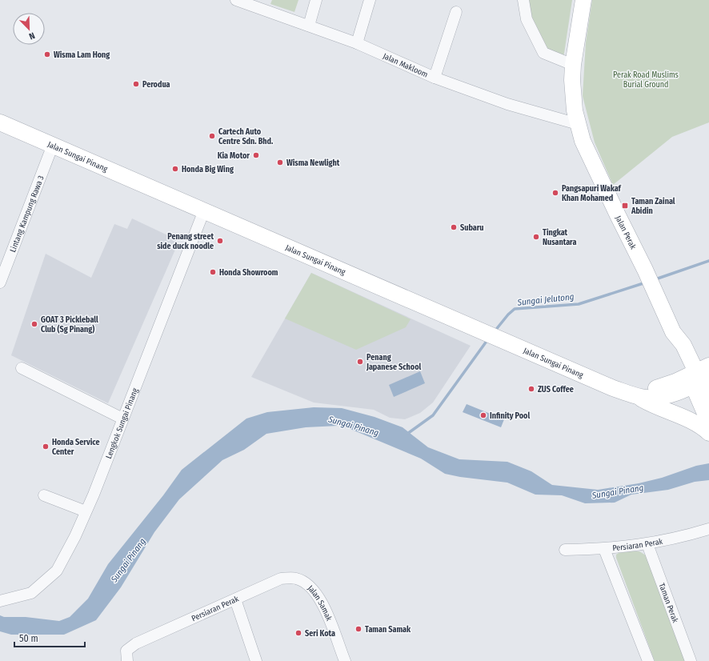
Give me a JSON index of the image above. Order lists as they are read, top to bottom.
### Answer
{
  "streets": {
    "main road": ["Jalan Sungai Pinang", "Jalan Perak"],
    "street": [
      "Jalan Makloom",
      "Lintang Kampung Rawa 3",
      "Lengkok Sungai Pinang",
      "Persiaran Perak",
      "Taman Perak",
      "Jalan Samak"
    ]
  },
  "crossings": [
    ["Jalan Makloom", "Jalan Perak"],
    ["Jalan Sungai Pinang", "Lintang Kampung Rawa 3"],
    ["Jalan Sungai Pinang", "Jalan Perak"],
    ["Jalan Sungai Pinang", "Lengkok Sungai Pinang"],
    ["Persiaran Perak", "Taman Perak"],
    ["Persiaran Perak", "Jalan Samak"]
  ],
  "water": ["Sungai Jelutong", "Sungai Pinang"],
  "parks": ["Perak Road Muslims Burial Ground"],
  "places": {
    "other": [
      "Wisma Lam Hong",
      "Perodua",
      "Cartech Auto Centre Sdn. Bhd.",
      "Kia Motor",
      "Wisma Newlight",
      "Honda Big Wing",
      "Pangsapuri Wakaf Khan Mohamed",
      "Subaru",
      "Tingkat Nusantara",
      "Penang street side duck noodle",
      "Honda Showroom",
      "GOAT 3 Pickleball Club (Sg Pinang)",
      "Penang Japanese School",
      "ZUS Coffee",
      "Infinity Pool",
      "Honda Service Center",
      "Taman Samak",
      "Seri Kota"
    ],
    "transit": ["Taman Zainal Abidin"]
  },
  "scale_bar": "50 m",
  "north": "bottom right"
}
